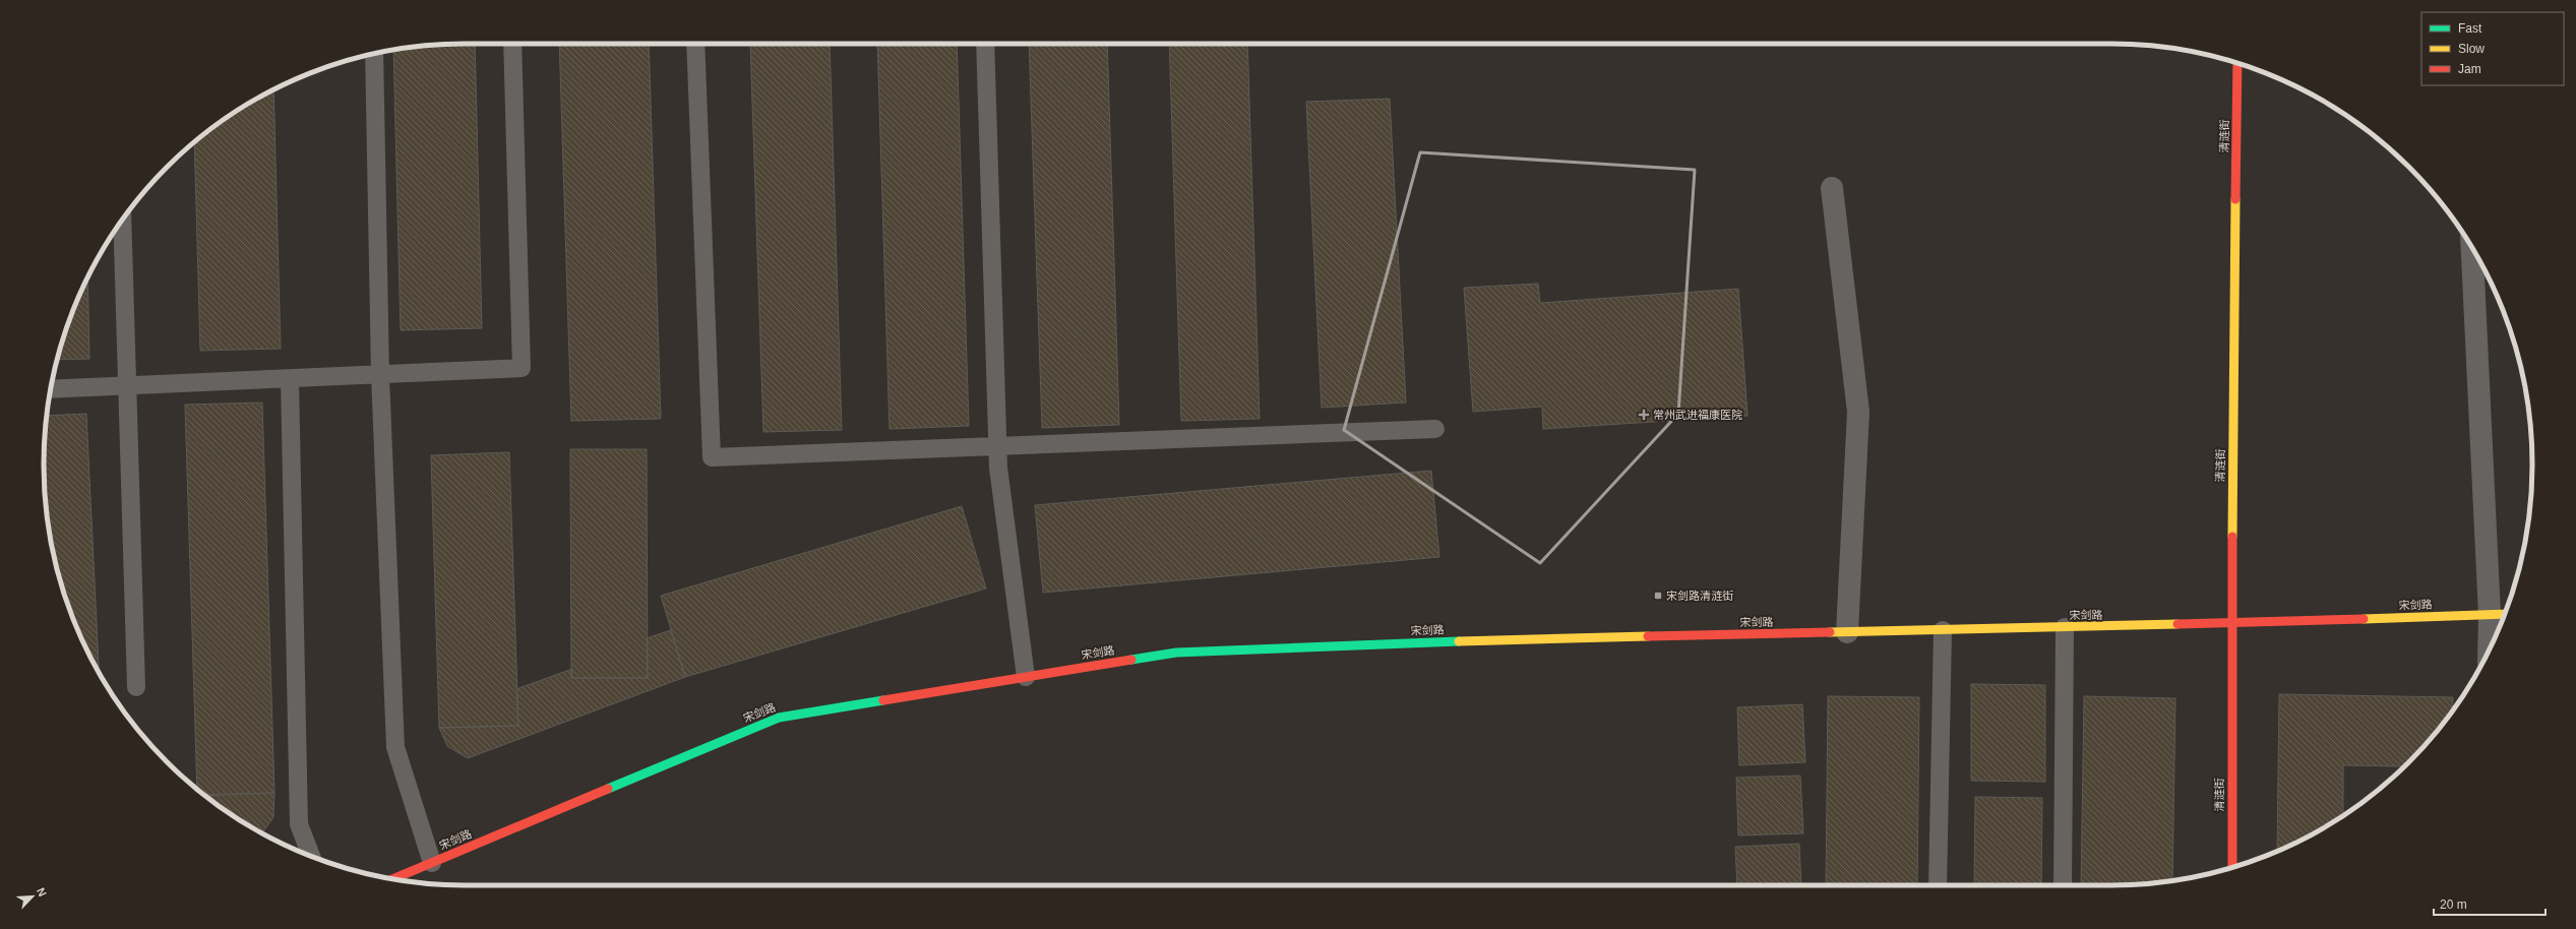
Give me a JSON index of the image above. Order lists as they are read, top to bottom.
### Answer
{
  "streets": {
    "main road": ["清涟街", "宋剑路"]
  },
  "crossings": [
    ["清涟街", "宋剑路"]
  ],
  "places": {
    "health": ["常州武进福康医院"],
    "transit": ["宋剑路清涟街"]
  },
  "legend": ["Fast", "Slow", "Jam"],
  "scale_bar": "20 m",
  "north": "top right"
}
